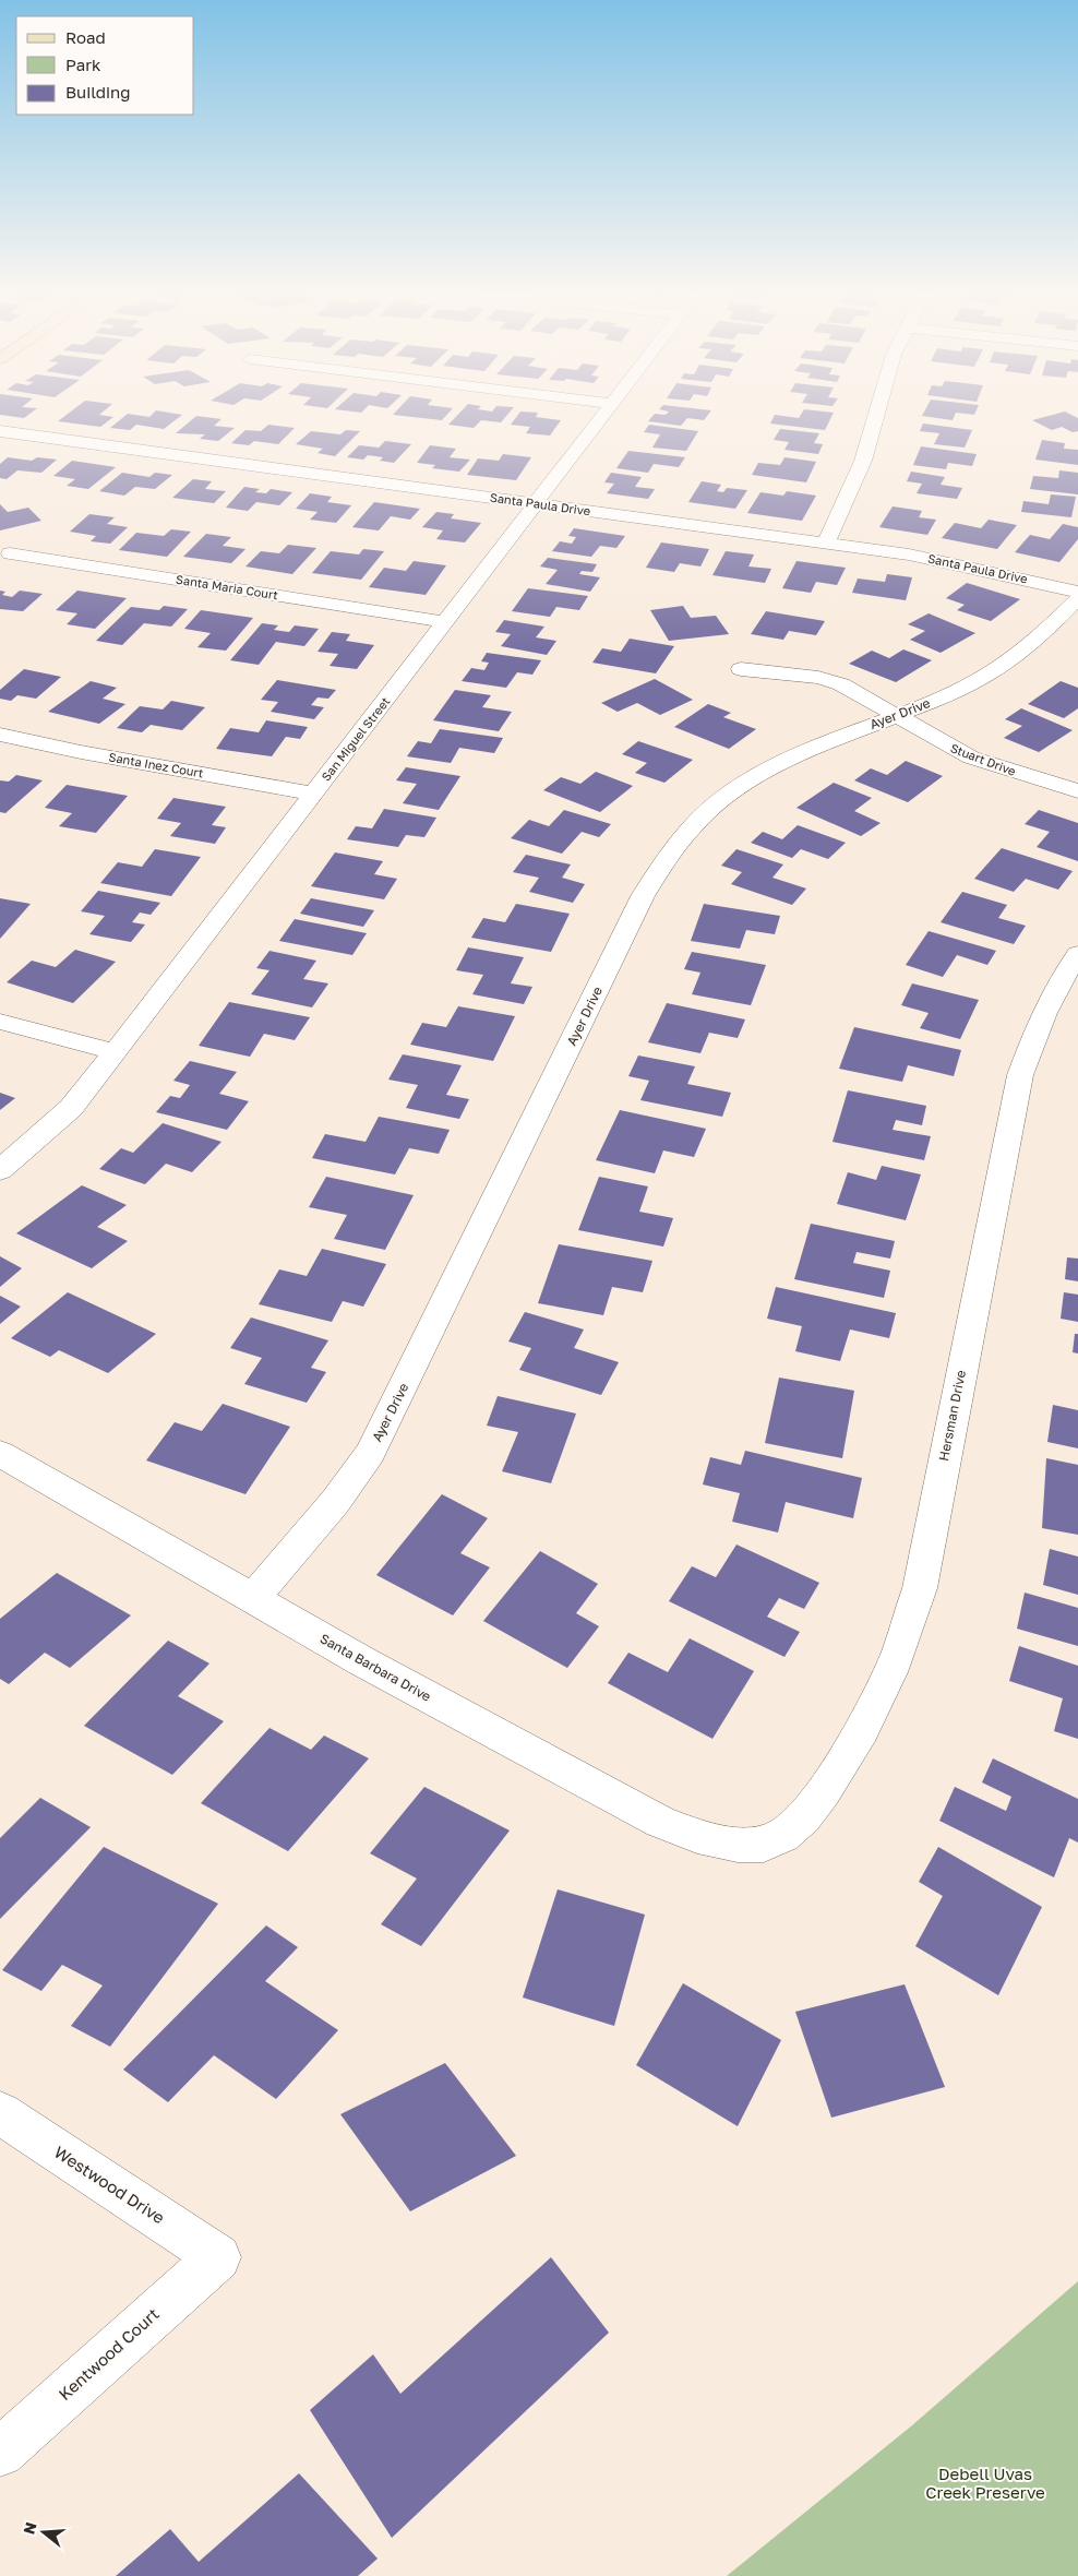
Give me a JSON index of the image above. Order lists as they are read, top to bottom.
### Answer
{
  "streets": {
    "street": [
      "Santa Paula Drive",
      "Santa Maria Court",
      "Ayer Drive",
      "San Miguel Street",
      "Stuart Drive",
      "Santa Inez Court",
      "Hersman Drive",
      "Santa Barbara Drive",
      "Westwood Drive",
      "Kentwood Court"
    ]
  },
  "crossings": [
    ["Santa Paula Drive", "San Miguel Street"],
    ["Santa Maria Court", "San Miguel Street"],
    ["Ayer Drive", "Stuart Drive"],
    ["Ayer Drive", "Santa Barbara Drive"],
    ["San Miguel Street", "Santa Inez Court"],
    ["Hersman Drive", "Santa Barbara Drive"],
    ["Westwood Drive", "Kentwood Court"]
  ],
  "parks": ["Debell Uvas Creek Preserve"],
  "legend": ["Road", "Park", "Building"],
  "north": "left"
}
